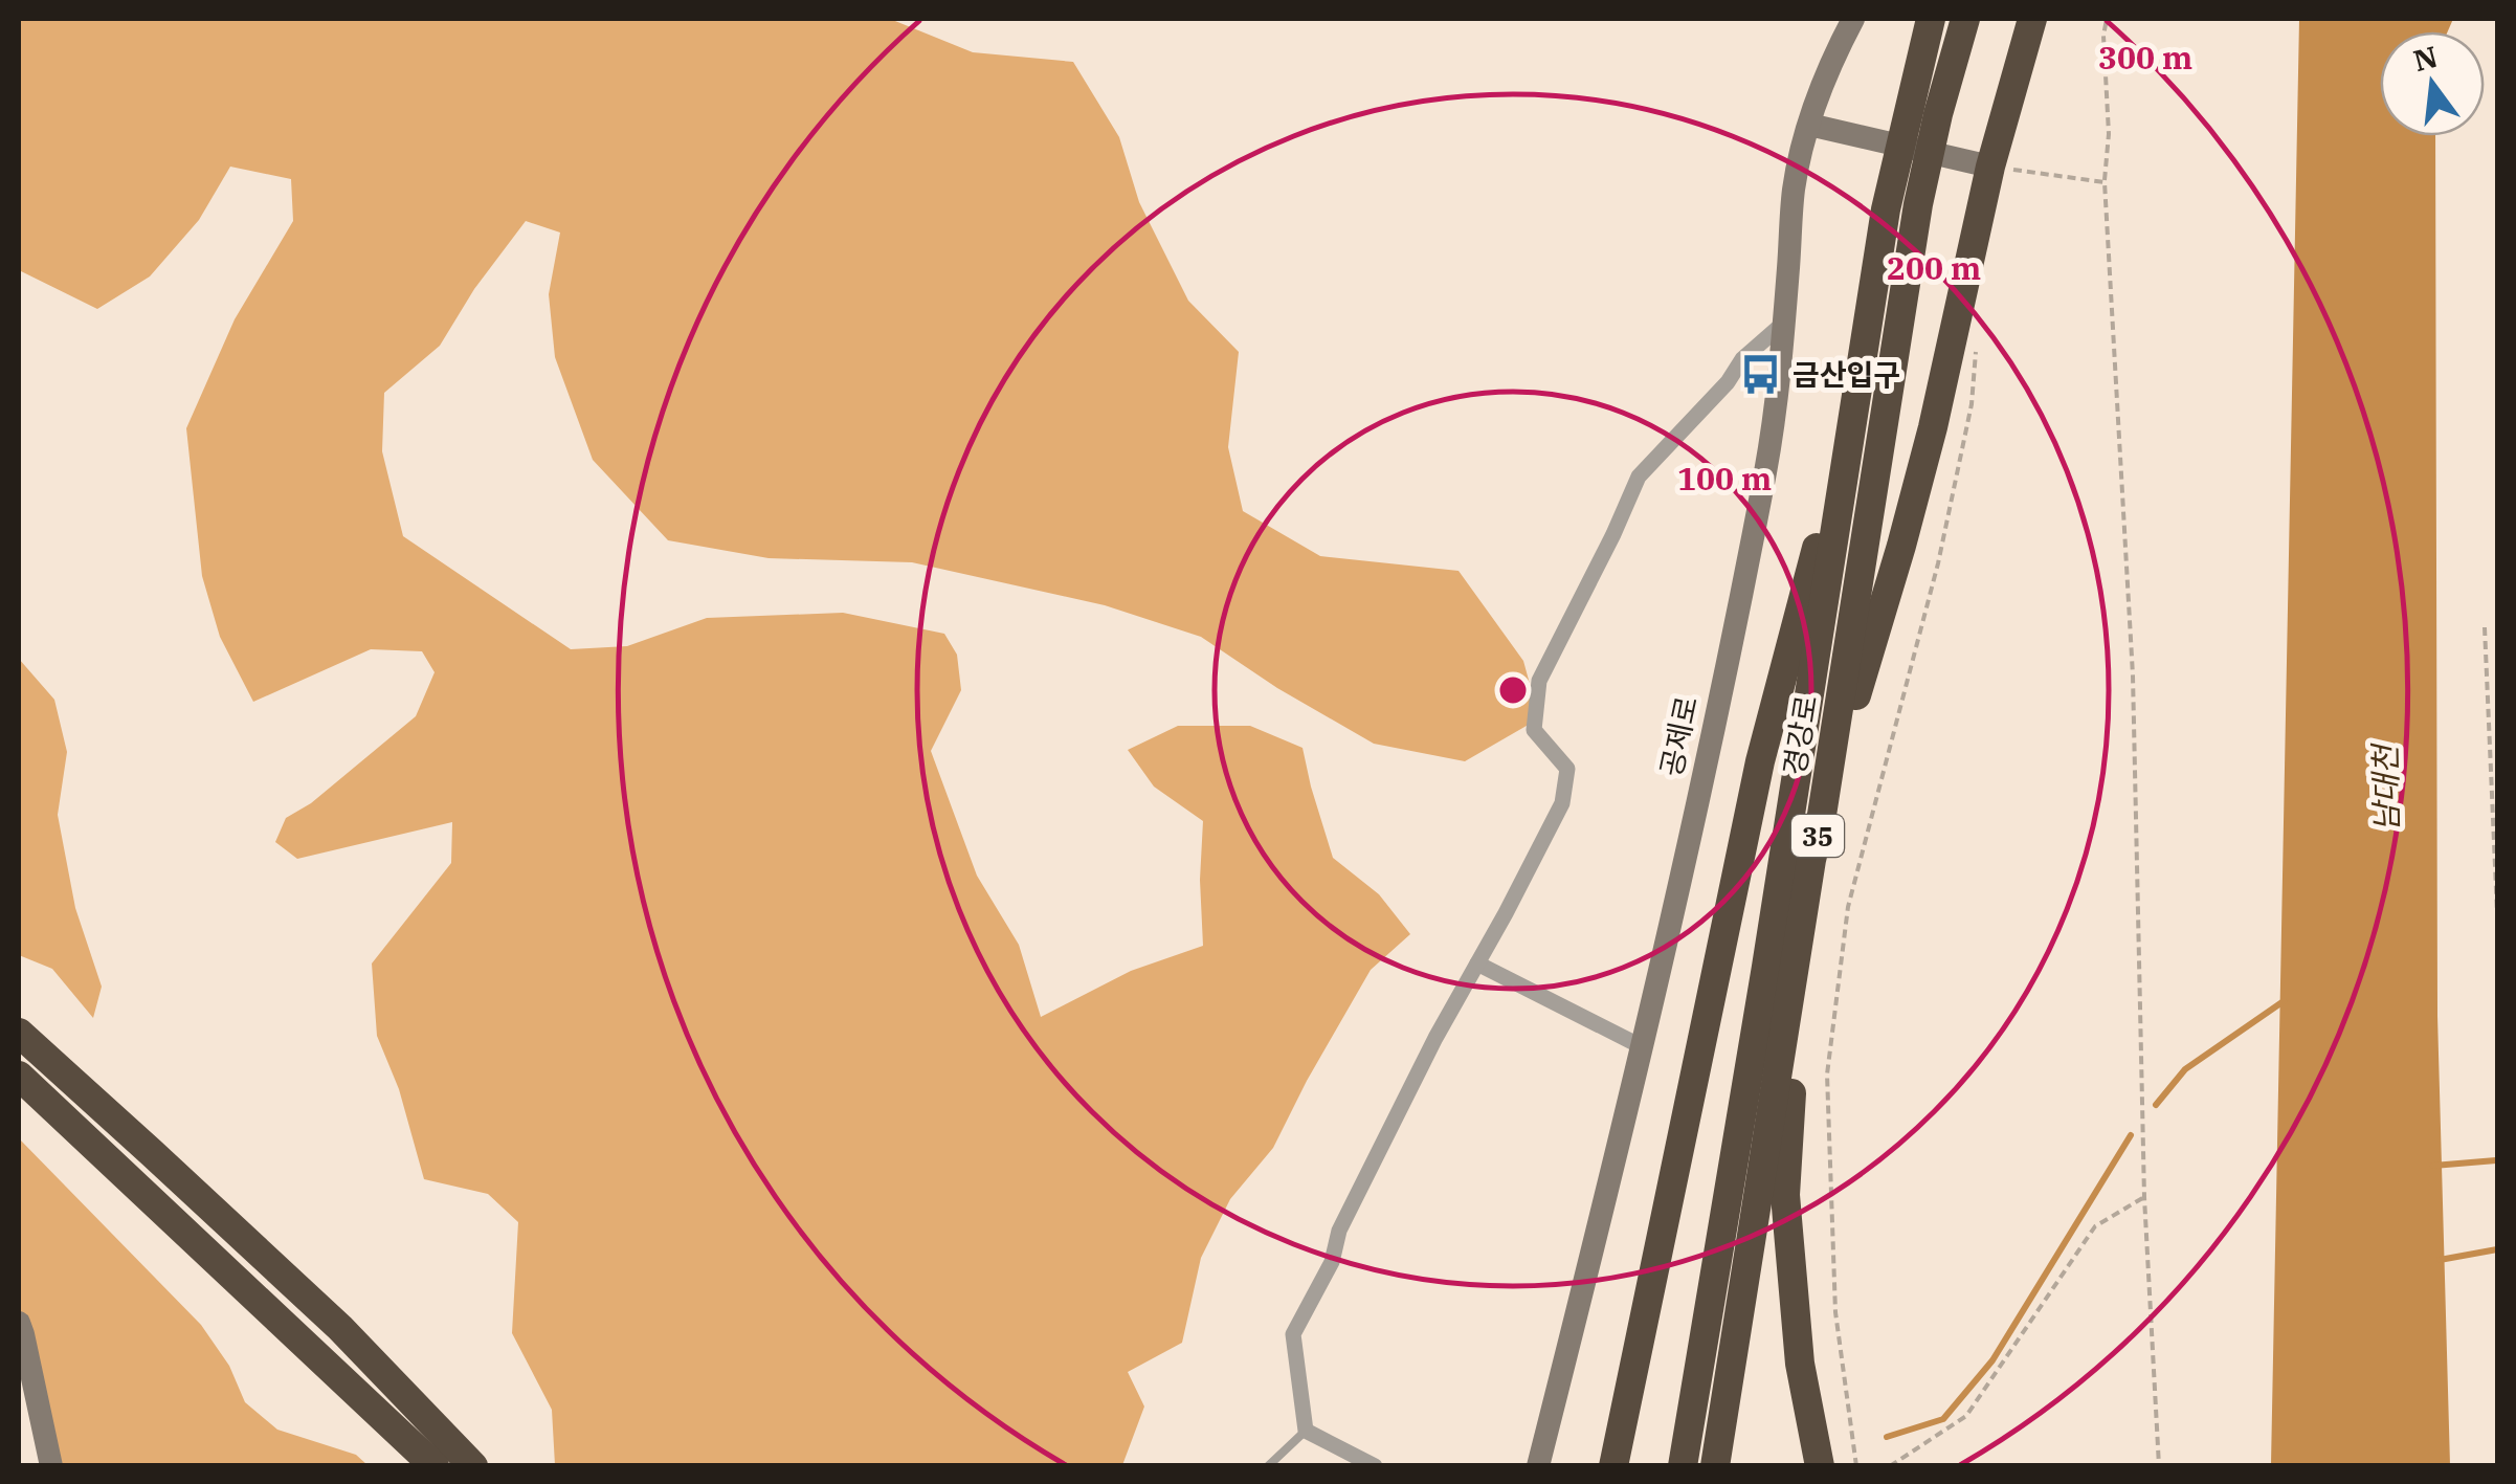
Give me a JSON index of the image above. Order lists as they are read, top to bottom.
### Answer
{
  "streets": {
    "highway": ["경강로", "35"],
    "street": ["공제로"]
  },
  "water": ["남대천"],
  "places": {
    "bus stop": ["금산입구"]
  },
  "north": "top",
  "rings": ["300 m", "200 m", "100 m"]
}
